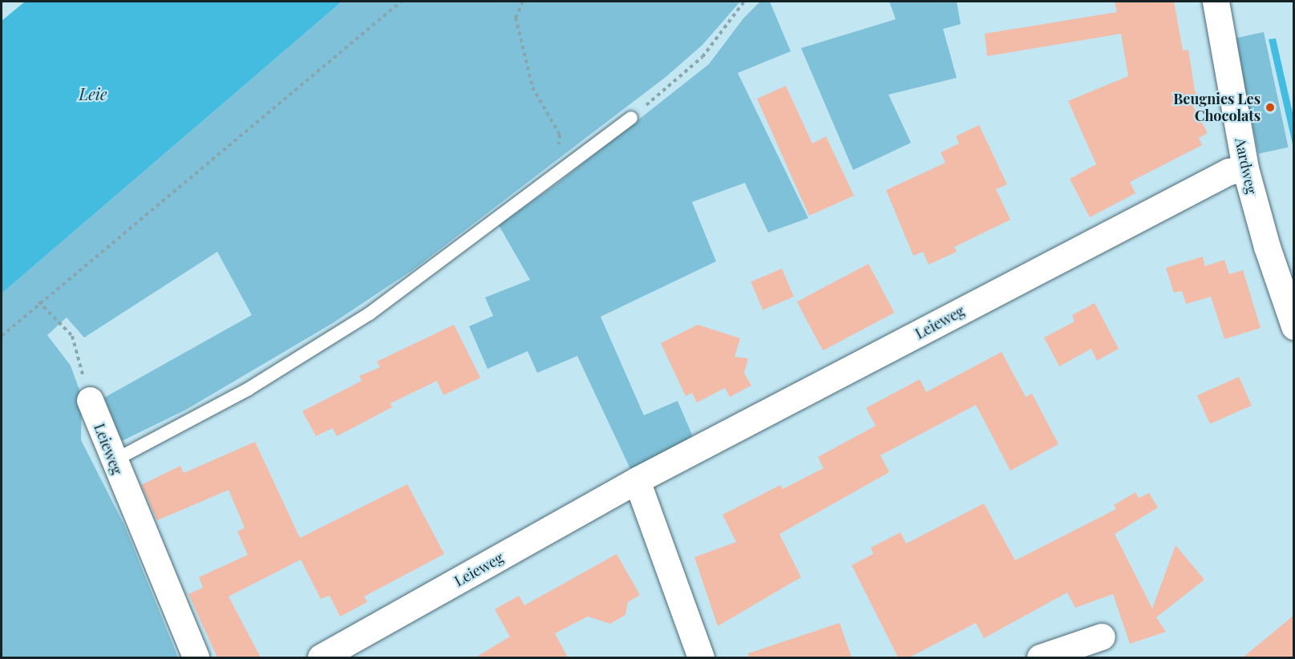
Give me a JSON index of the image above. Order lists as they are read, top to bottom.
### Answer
{
  "streets": {
    "street": ["Aardweg", "Leieweg"]
  },
  "crossings": [
    ["Aardweg", "Leieweg"]
  ],
  "water": ["Leie"],
  "places": ["Beugnies Les Chocolats"]
}
